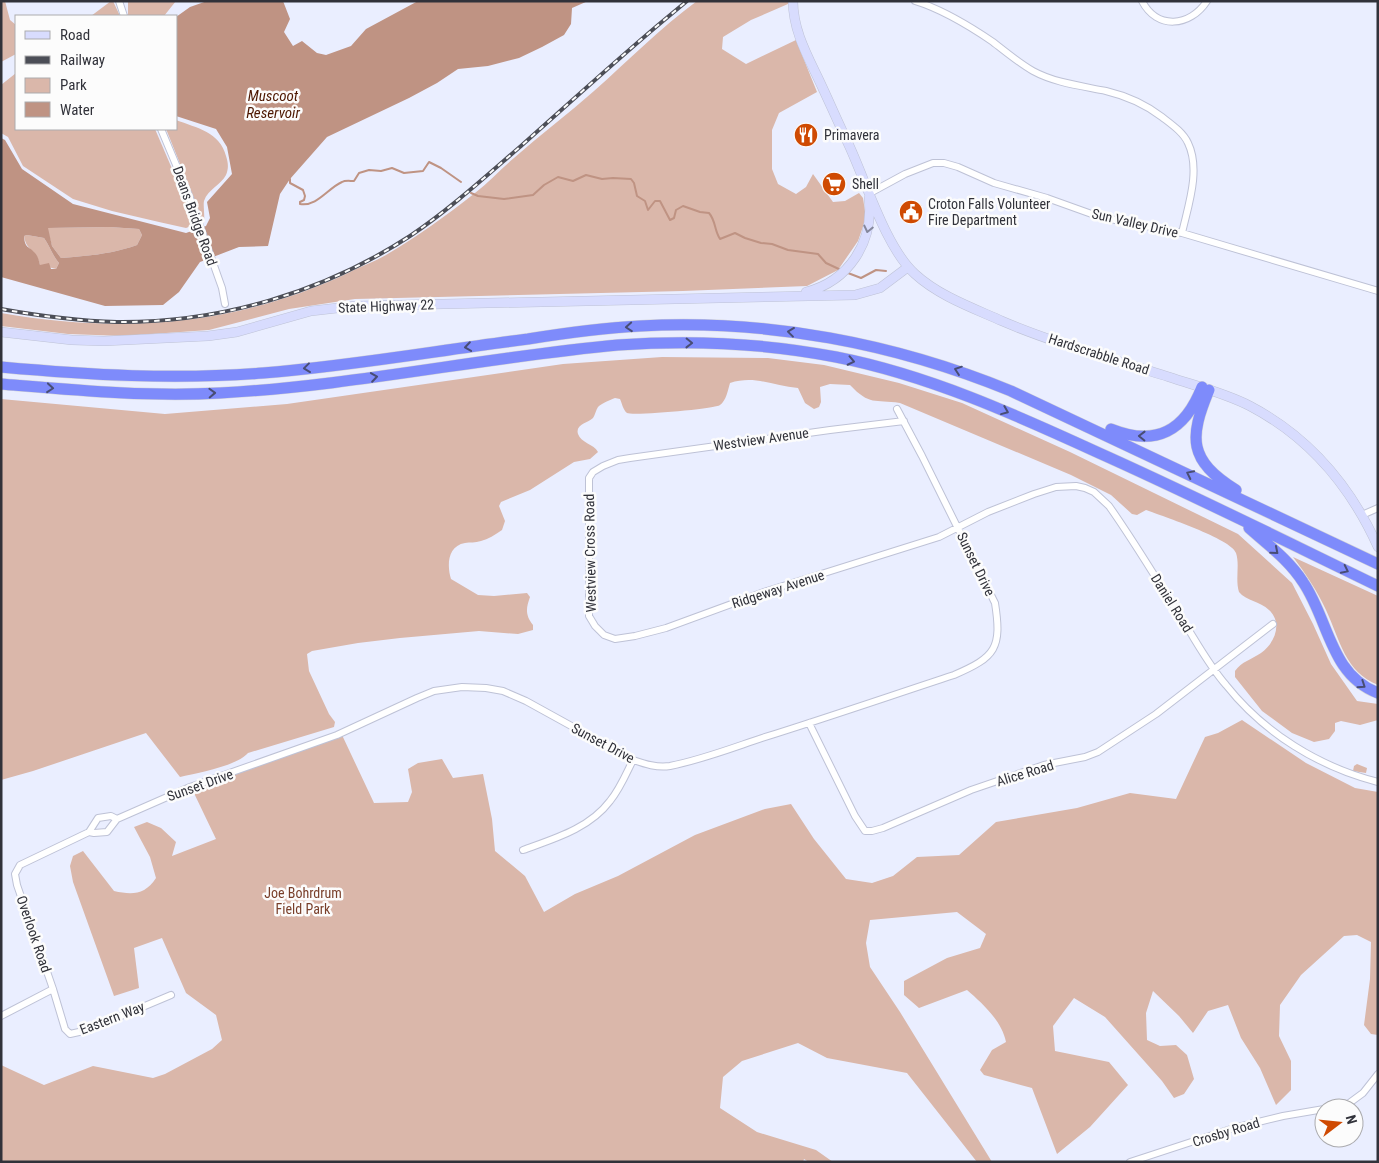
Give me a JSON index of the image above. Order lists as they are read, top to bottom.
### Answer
{
  "streets": {
    "main road": ["State Highway 22", "Hardscrabble Road"],
    "street": [
      "Deans Bridge Road",
      "Sun Valley Drive",
      "Westview Avenue",
      "Westview Cross Road",
      "Sunset Drive",
      "Ridgeway Avenue",
      "Daniel Road",
      "Alice Road",
      "Overlook Road",
      "Eastern Way",
      "Crosby Road"
    ]
  },
  "crossings": [
    ["Westview Avenue", "Westview Cross Road"],
    ["Westview Avenue", "Sunset Drive"],
    ["Westview Cross Road", "Ridgeway Avenue"],
    ["Sunset Drive", "Ridgeway Avenue"],
    ["Sunset Drive", "Daniel Road"],
    ["Sunset Drive", "Alice Road"],
    ["Sunset Drive", "Overlook Road"],
    ["Ridgeway Avenue", "Daniel Road"],
    ["Daniel Road", "Alice Road"],
    ["Overlook Road", "Eastern Way"]
  ],
  "water": ["Muscoot Reservoir"],
  "parks": ["Joe Bohrdrum Field Park"],
  "places": {
    "restaurant": ["Primavera"],
    "supermarket": ["Shell"],
    "public building": ["Croton Falls Volunteer Fire Department"]
  },
  "legend": [
    "Road",
    "Railway",
    "Park",
    "Water"
  ],
  "north": "right"
}
